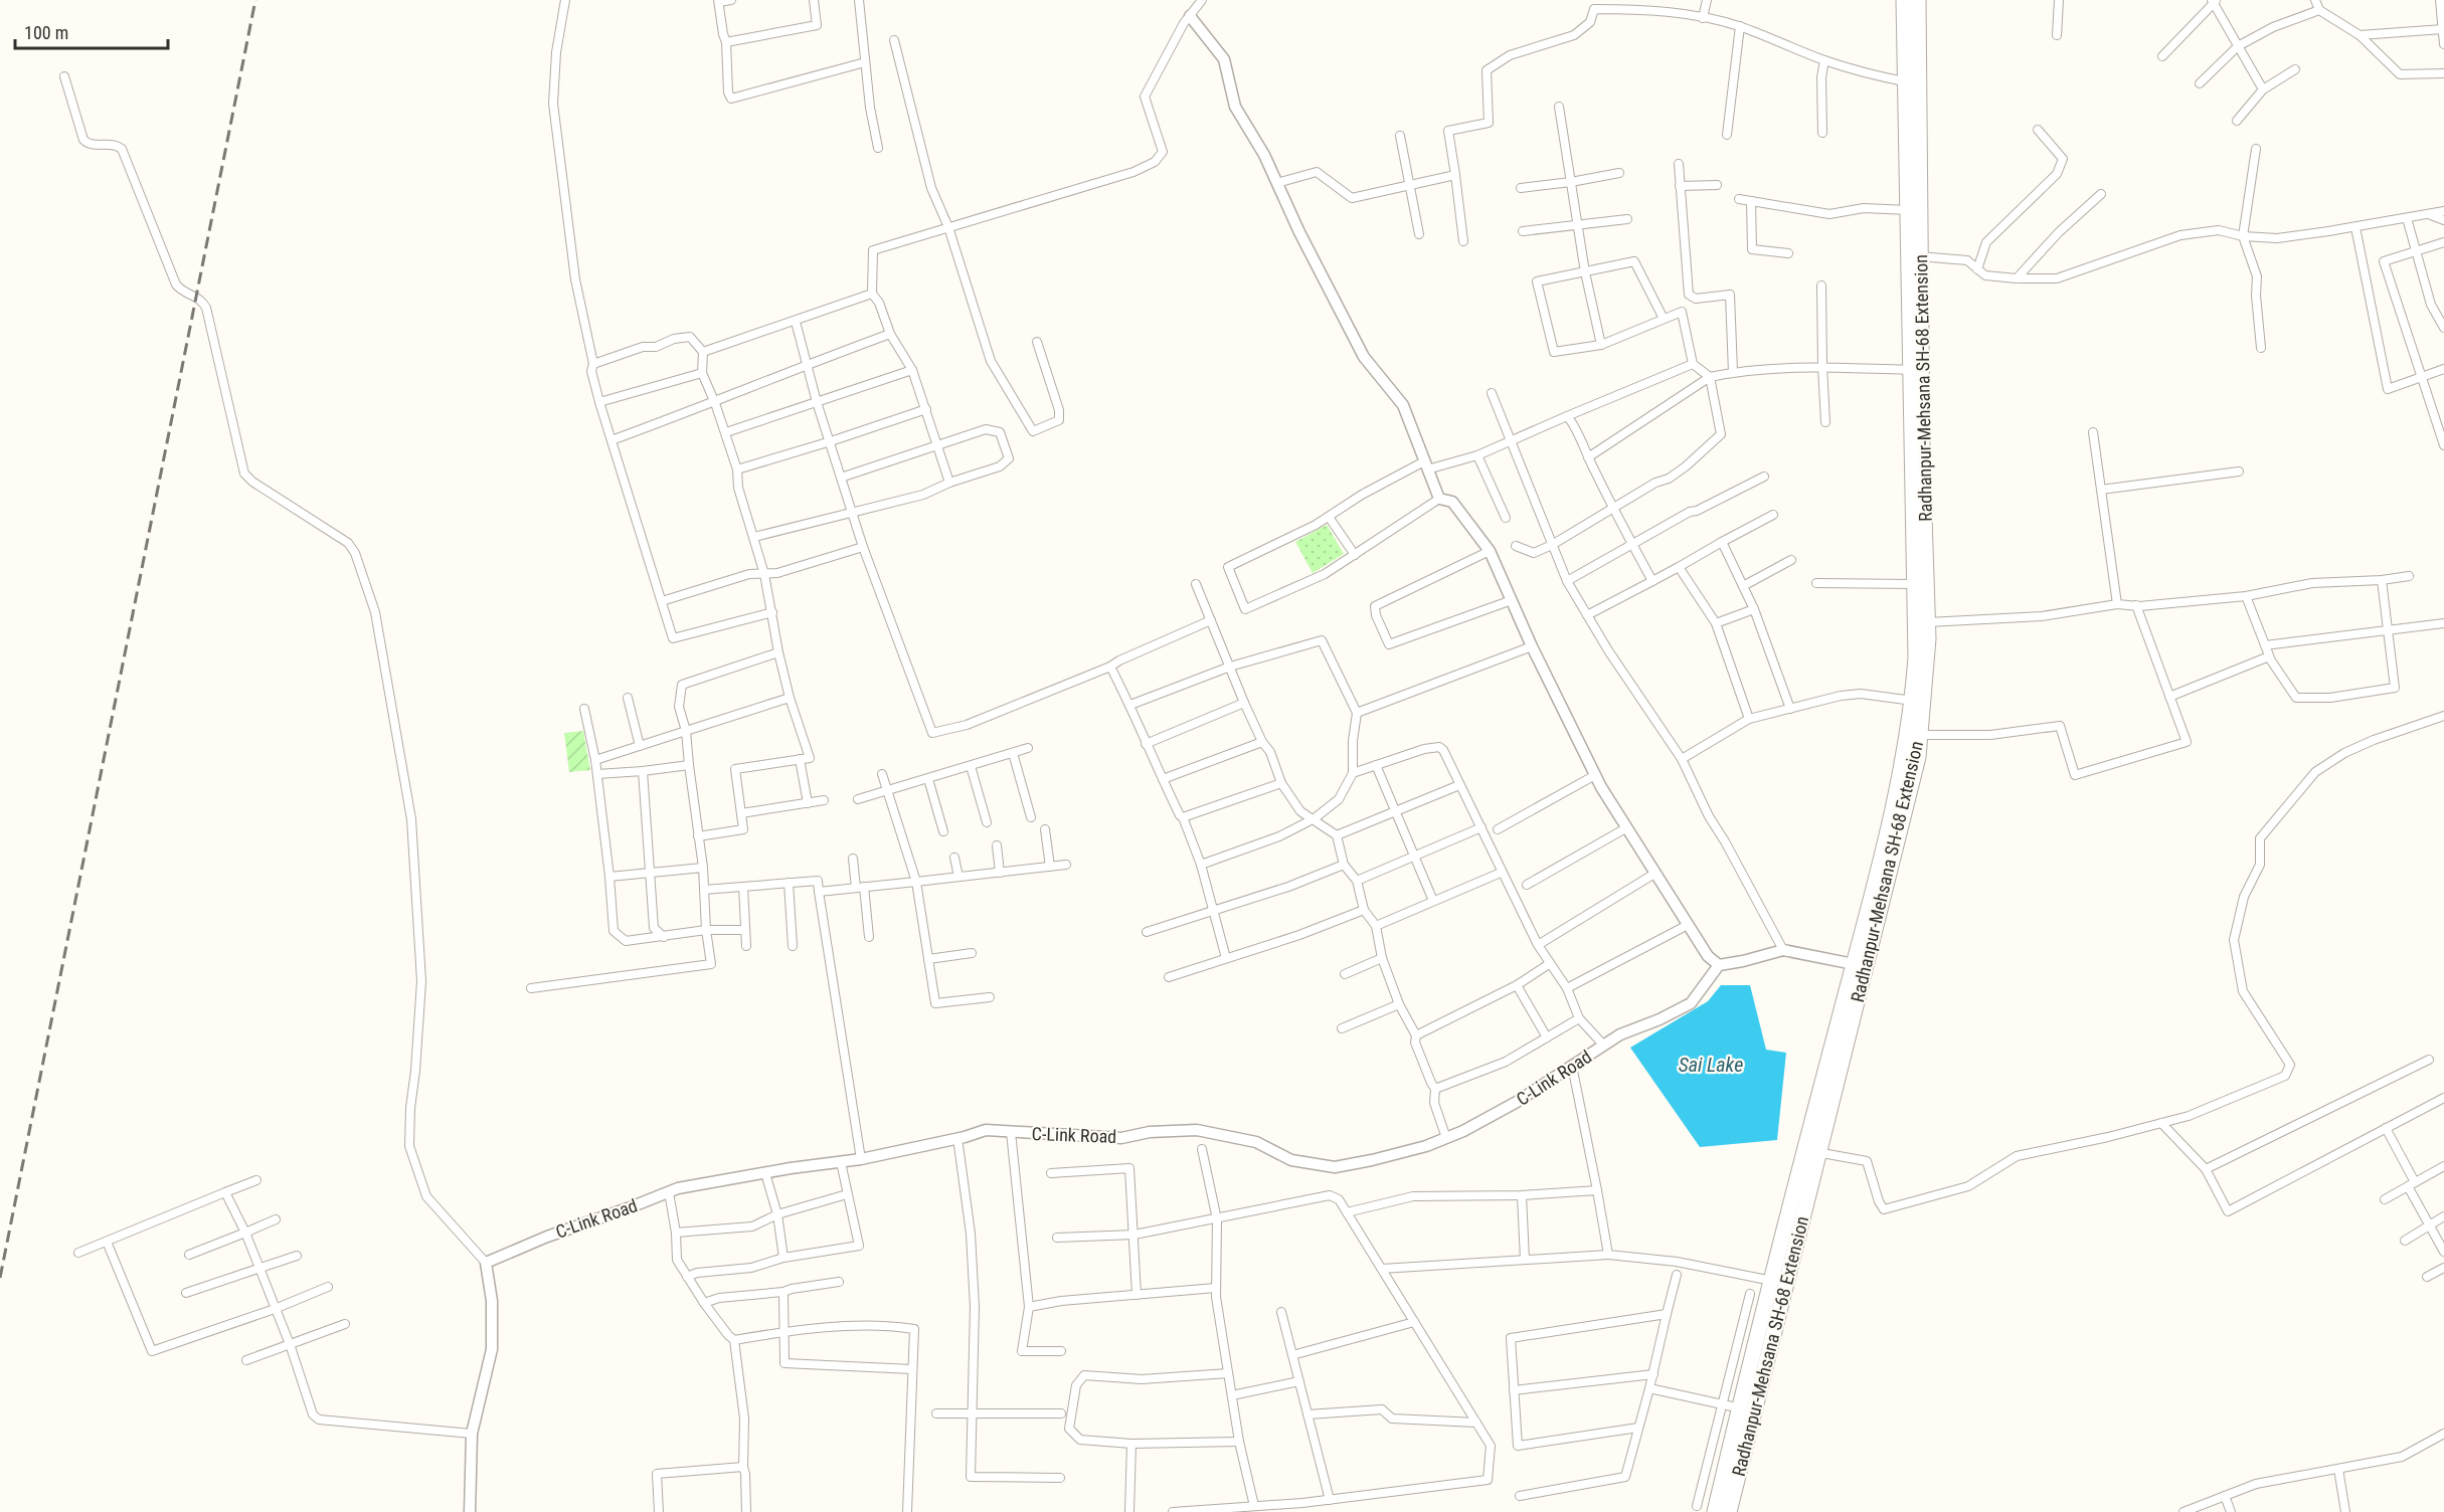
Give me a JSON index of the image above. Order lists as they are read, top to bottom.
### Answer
{
  "streets": {
    "highway": ["Radhanpur-Mehsana SH-68 Extension"],
    "street": ["C-Link Road"]
  },
  "water": ["Sai Lake"],
  "scale_bar": "100 m"
}
